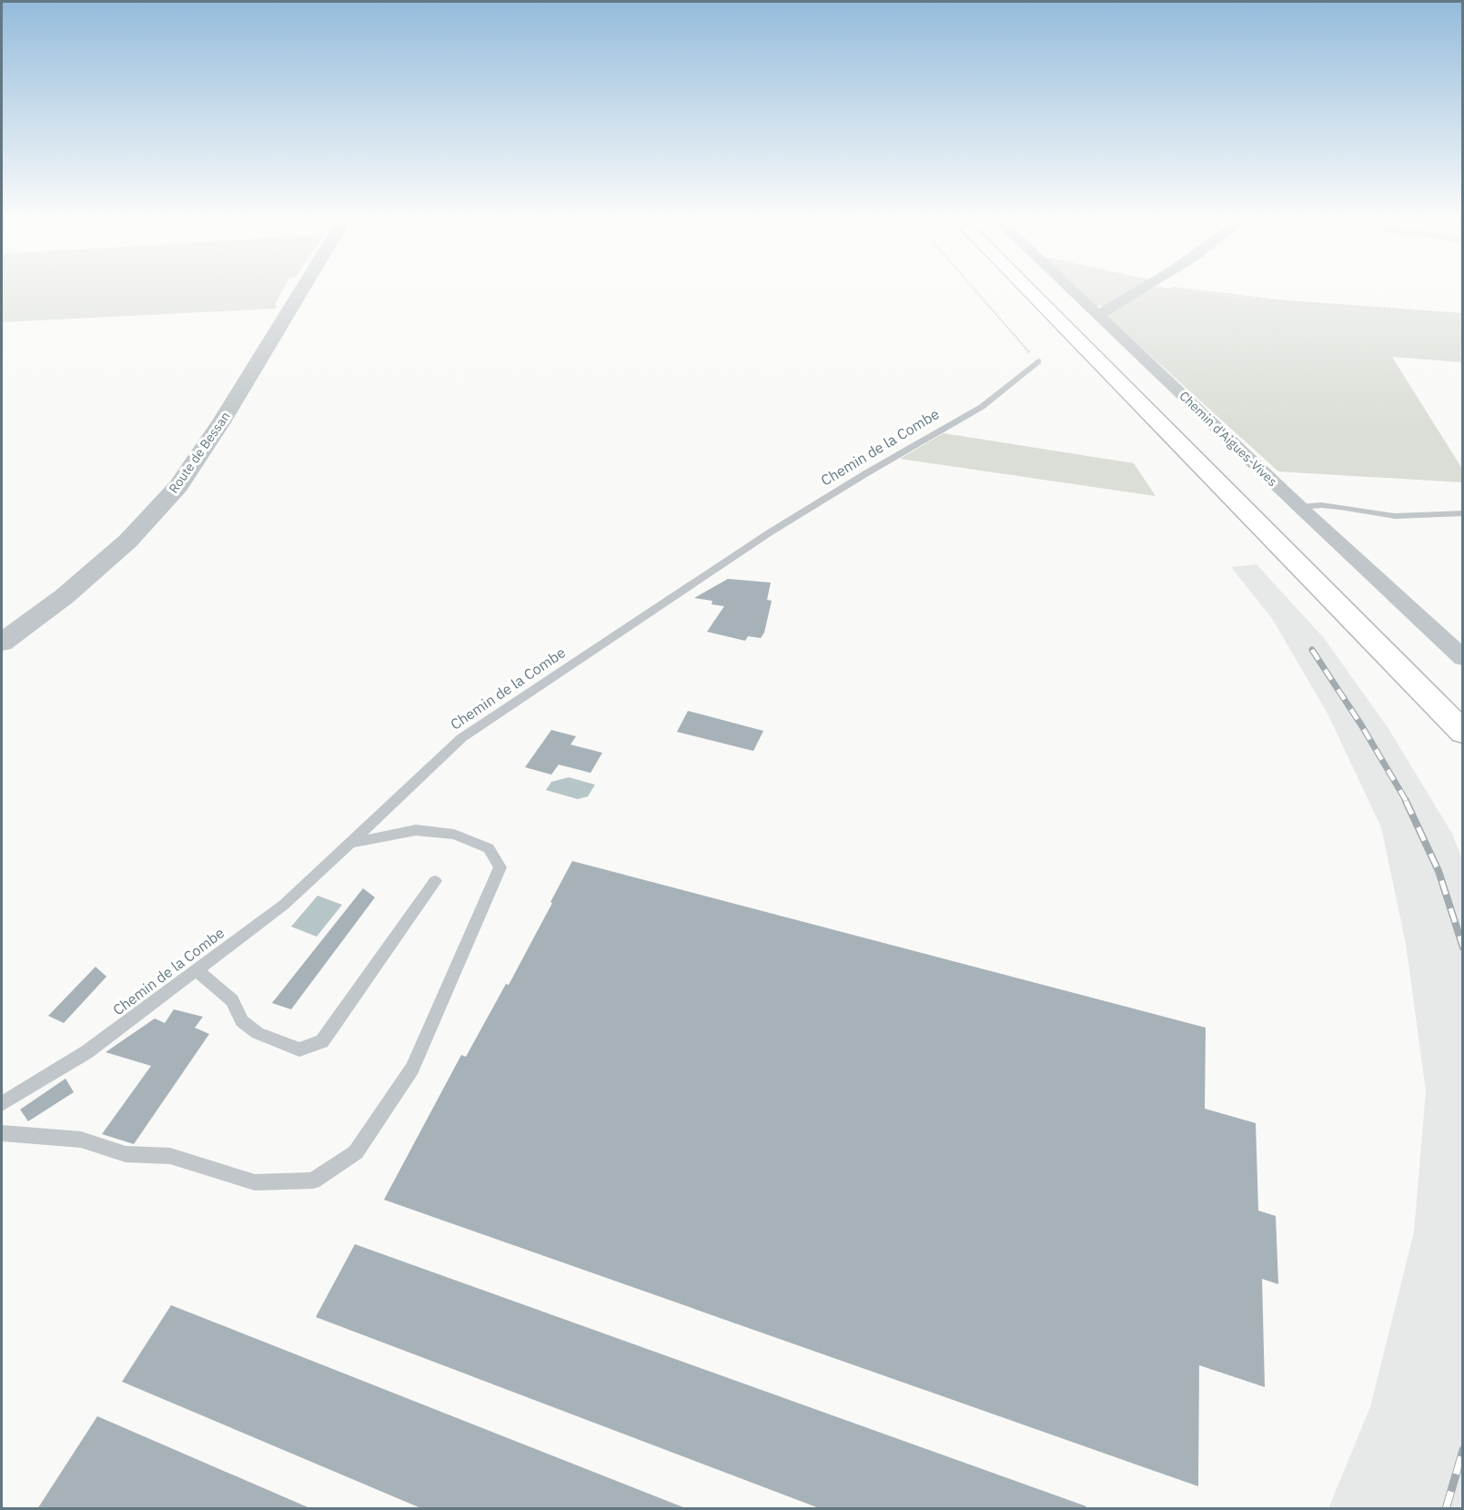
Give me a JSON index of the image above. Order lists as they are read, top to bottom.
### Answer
{
  "streets": {
    "street": ["Chemin d'Aigues-Vives", "Route de Bessan"],
    "lane": ["Chemin de la Combe"]
  }
}
